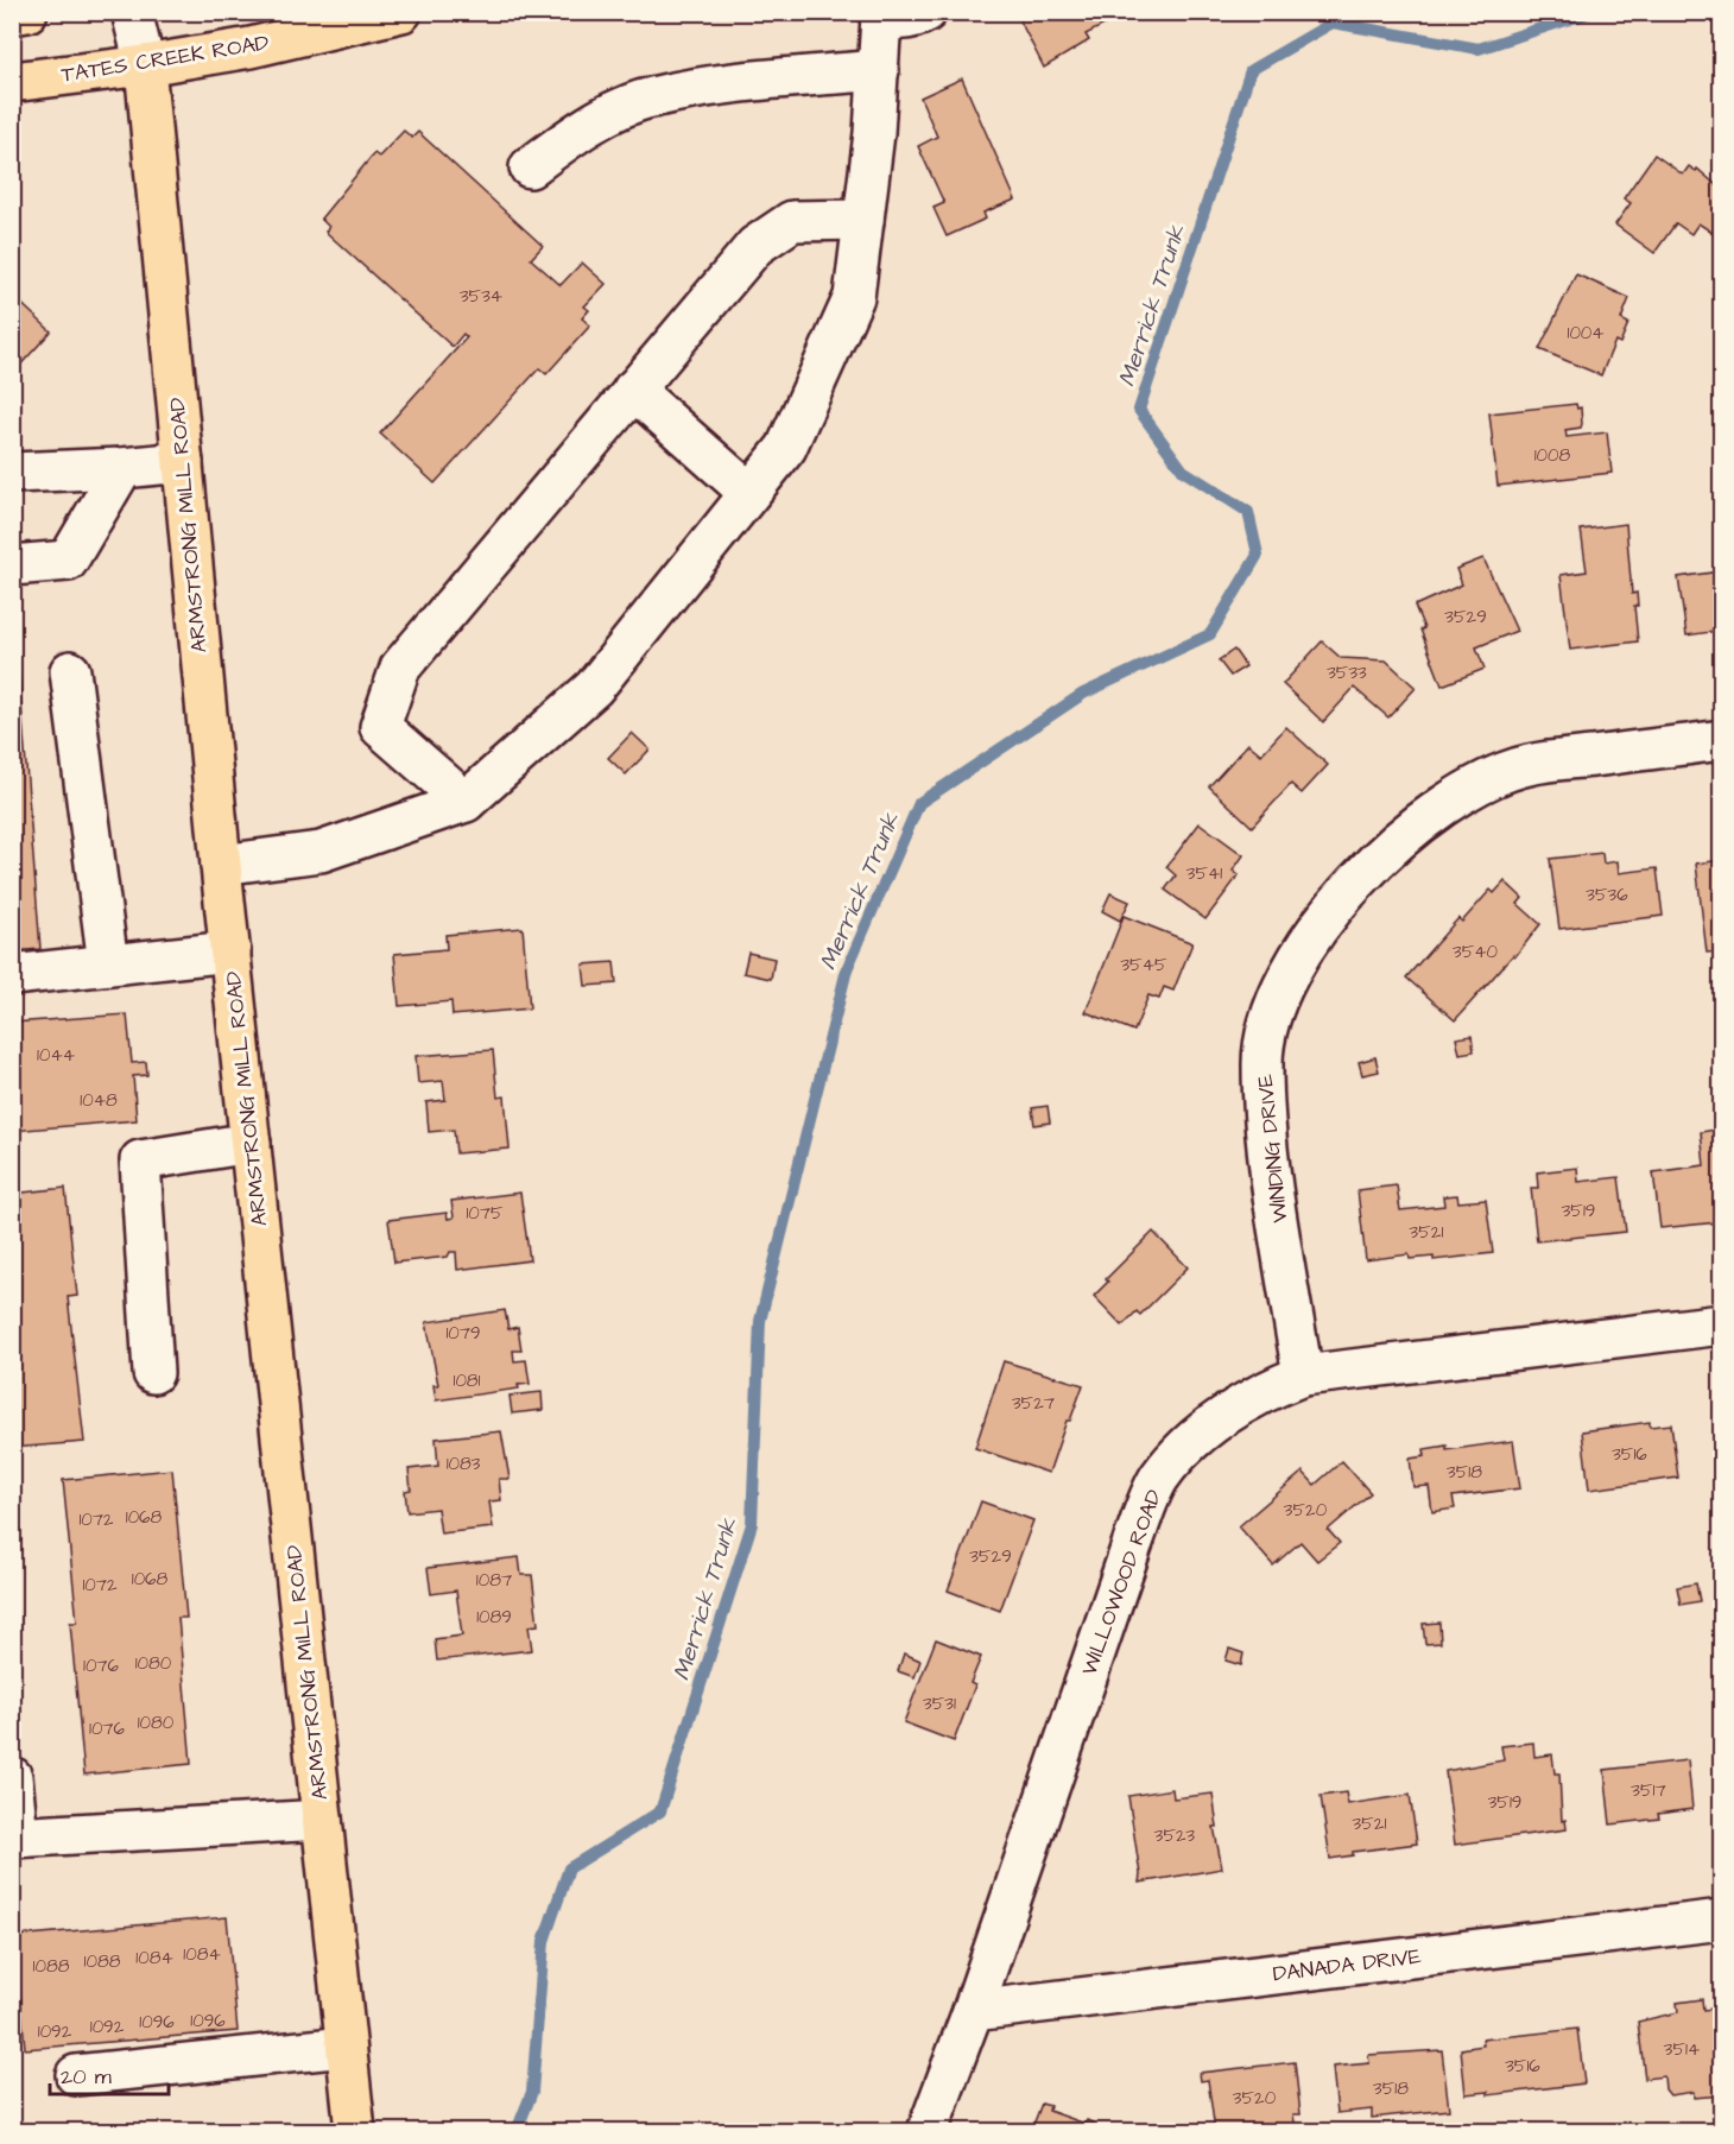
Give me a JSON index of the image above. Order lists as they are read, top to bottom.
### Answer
{
  "streets": {
    "main road": ["TATES CREEK ROAD", "ARMSTRONG MILL ROAD"],
    "street": ["WINDING DRIVE", "WILLOWOOD ROAD", "DANADA DRIVE"]
  },
  "crossings": [
    ["TATES CREEK ROAD", "ARMSTRONG MILL ROAD"],
    ["WINDING DRIVE", "WILLOWOOD ROAD"],
    ["WILLOWOOD ROAD", "DANADA DRIVE"]
  ],
  "water": ["Merrick Trunk"],
  "house_numbers": [
    "3534",
    "1004",
    "1008",
    "3529",
    "3533",
    "3541",
    "3536",
    "3540",
    "3545",
    "1044",
    "1048",
    "3519",
    "1075",
    "3521",
    "1079",
    "1081",
    "3527",
    "3516",
    "1083",
    "3518",
    "3520",
    "1068",
    "1072",
    "3529",
    "1068",
    "1087",
    "1072",
    "1089",
    "1080",
    "1076",
    "3531",
    "1080",
    "1076",
    "3517",
    "3519",
    "3521",
    "3523",
    "1084",
    "1084",
    "1088",
    "1088",
    "1096",
    "1096",
    "1092",
    "1092",
    "3514",
    "3516",
    "3518",
    "3520"
  ],
  "scale_bar": "20 m"
}
